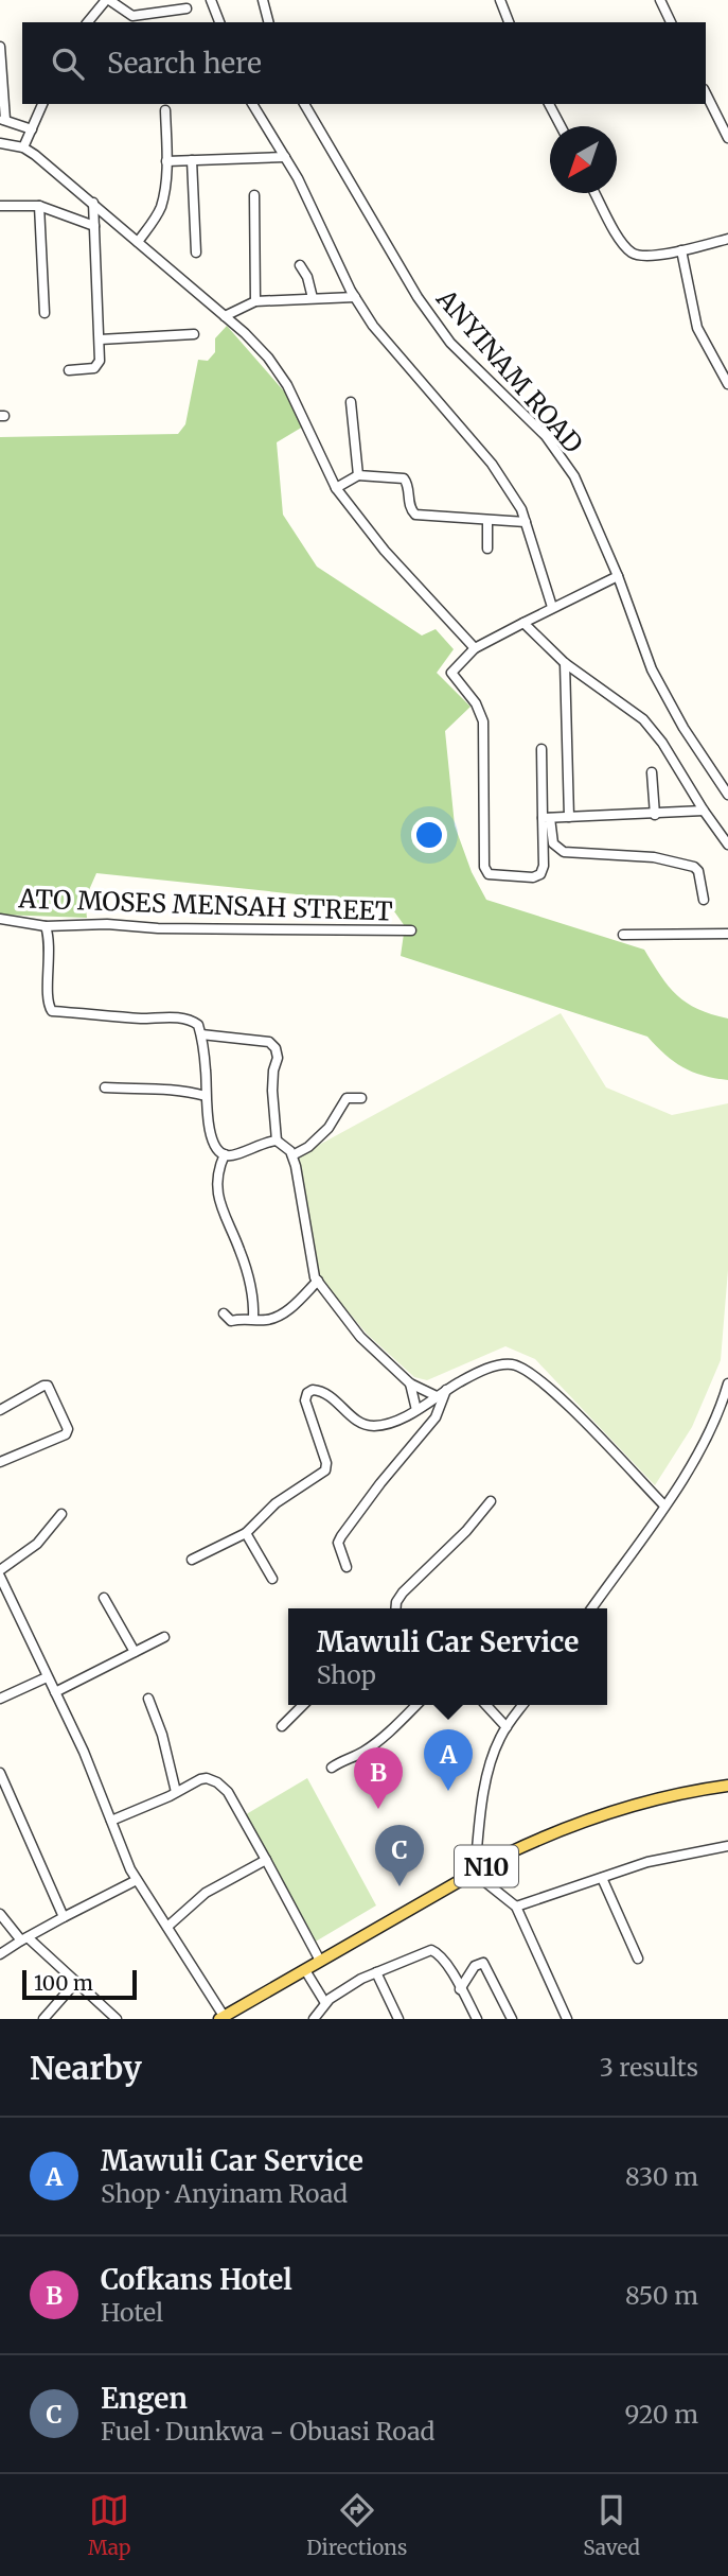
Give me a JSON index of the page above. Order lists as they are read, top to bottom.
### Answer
{
  "streets": {
    "main road": ["N10"],
    "street": ["ANYINAM ROAD", "ATO MOSES MENSAH STREET"]
  },
  "scale_bar": "100 m",
  "north": "bottom left",
  "page": {
    "search": "Search here",
    "popup": ["Mawuli Car Service", "Shop"],
    "pins": ["A", "B", "C"],
    "scale": "100 m",
    "heading": ["Nearby", "3 results"],
    "list": [
      {
        "mark": "A",
        "name": "Mawuli Car Service",
        "note": "Shop · Anyinam Road",
        "value": "830 m"
      },
      {
        "mark": "B",
        "name": "Cofkans Hotel",
        "note": "Hotel",
        "value": "850 m"
      },
      {
        "mark": "C",
        "name": "Engen",
        "note": "Fuel · Dunkwa - Obuasi Road",
        "value": "920 m"
      }
    ],
    "nav": ["Map", "Directions", "Saved"]
  }
}
